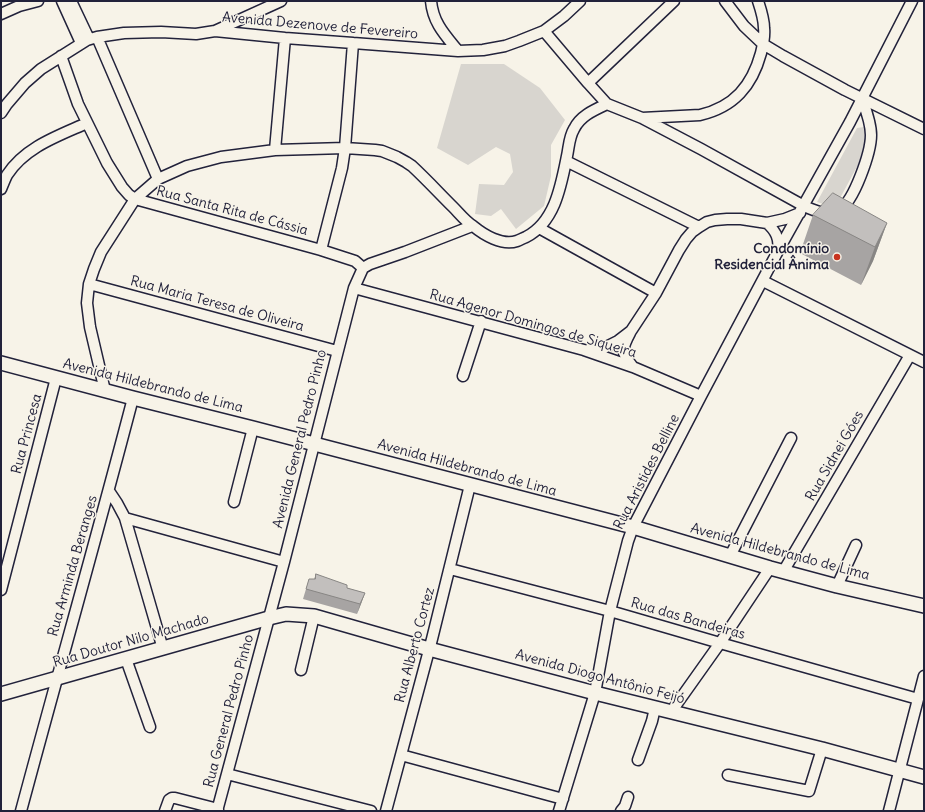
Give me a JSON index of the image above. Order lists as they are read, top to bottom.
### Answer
{
  "streets": {
    "main road": ["Avenida Hildebrando de Lima", "Rua Doutor Nilo Machado", "Avenida Diogo Antônio Feijó"],
    "street": [
      "Avenida Dezenove de Fevereiro",
      "Rua Santa Rita de Cássia",
      "Rua Maria Teresa de Oliveira",
      "Rua Agenor Domingos de Siqueira",
      "Rua Princesa",
      "Avenida General Pedro Pinho",
      "Rua Sidnei Góes",
      "Rua Aristides Belline",
      "Rua Arminda Beranges",
      "Rua das Bandeiras",
      "Rua Alberto Cortez",
      "Rua General Pedro Pinho"
    ]
  },
  "crossings": [
    ["Avenida Dezenove de Fevereiro", "Rua Santa Rita de Cássia"],
    ["Rua Santa Rita de Cássia", "Avenida General Pedro Pinho"],
    ["Rua Maria Teresa de Oliveira", "Avenida General Pedro Pinho"],
    ["Rua Agenor Domingos de Siqueira", "Avenida General Pedro Pinho"],
    ["Rua Agenor Domingos de Siqueira", "Rua Aristides Belline"],
    ["Avenida Hildebrando de Lima", "Rua Princesa"],
    ["Avenida Hildebrando de Lima", "Avenida General Pedro Pinho"],
    ["Avenida Hildebrando de Lima", "Rua Sidnei Góes"],
    ["Avenida Hildebrando de Lima", "Rua Aristides Belline"],
    ["Avenida Hildebrando de Lima", "Rua Arminda Beranges"],
    ["Avenida Hildebrando de Lima", "Rua Alberto Cortez"],
    ["Avenida General Pedro Pinho", "Rua Doutor Nilo Machado"],
    ["Avenida General Pedro Pinho", "Avenida Diogo Antônio Feijó"],
    ["Avenida General Pedro Pinho", "Rua General Pedro Pinho"],
    ["Rua Aristides Belline", "Rua das Bandeiras"],
    ["Rua Aristides Belline", "Avenida Diogo Antônio Feijó"],
    ["Rua Arminda Beranges", "Rua Doutor Nilo Machado"],
    ["Rua das Bandeiras", "Rua Alberto Cortez"],
    ["Rua Doutor Nilo Machado", "Avenida Diogo Antônio Feijó"],
    ["Rua Doutor Nilo Machado", "Rua General Pedro Pinho"],
    ["Rua Alberto Cortez", "Avenida Diogo Antônio Feijó"],
    ["Avenida Diogo Antônio Feijó", "Rua General Pedro Pinho"]
  ],
  "places": ["Condomínio Residencial Ânima"]
}
